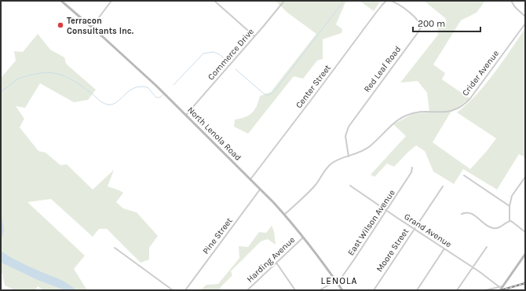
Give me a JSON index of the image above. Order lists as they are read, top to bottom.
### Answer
{
  "streets": {
    "main road": ["North Lenola Road"],
    "street": [
      "Commerce Drive",
      "Red Leaf Road",
      "Crider Avenue",
      "Center Street",
      "East Wilson Avenue",
      "Grand Avenue",
      "Pine Street",
      "Moore Street",
      "Harding Avenue"
    ]
  },
  "crossings": [
    ["Commerce Drive", "North Lenola Road"],
    ["Red Leaf Road", "Crider Avenue"],
    ["Crider Avenue", "North Lenola Road"],
    ["Center Street", "North Lenola Road"],
    ["North Lenola Road", "East Wilson Avenue"],
    ["North Lenola Road", "Pine Street"],
    ["North Lenola Road", "Harding Avenue"],
    ["East Wilson Avenue", "Grand Avenue"],
    ["Grand Avenue", "Moore Street"]
  ],
  "districts": ["LENOLA"],
  "places": ["Terracon Consultants Inc."],
  "scale_bar": "200 m"
}
